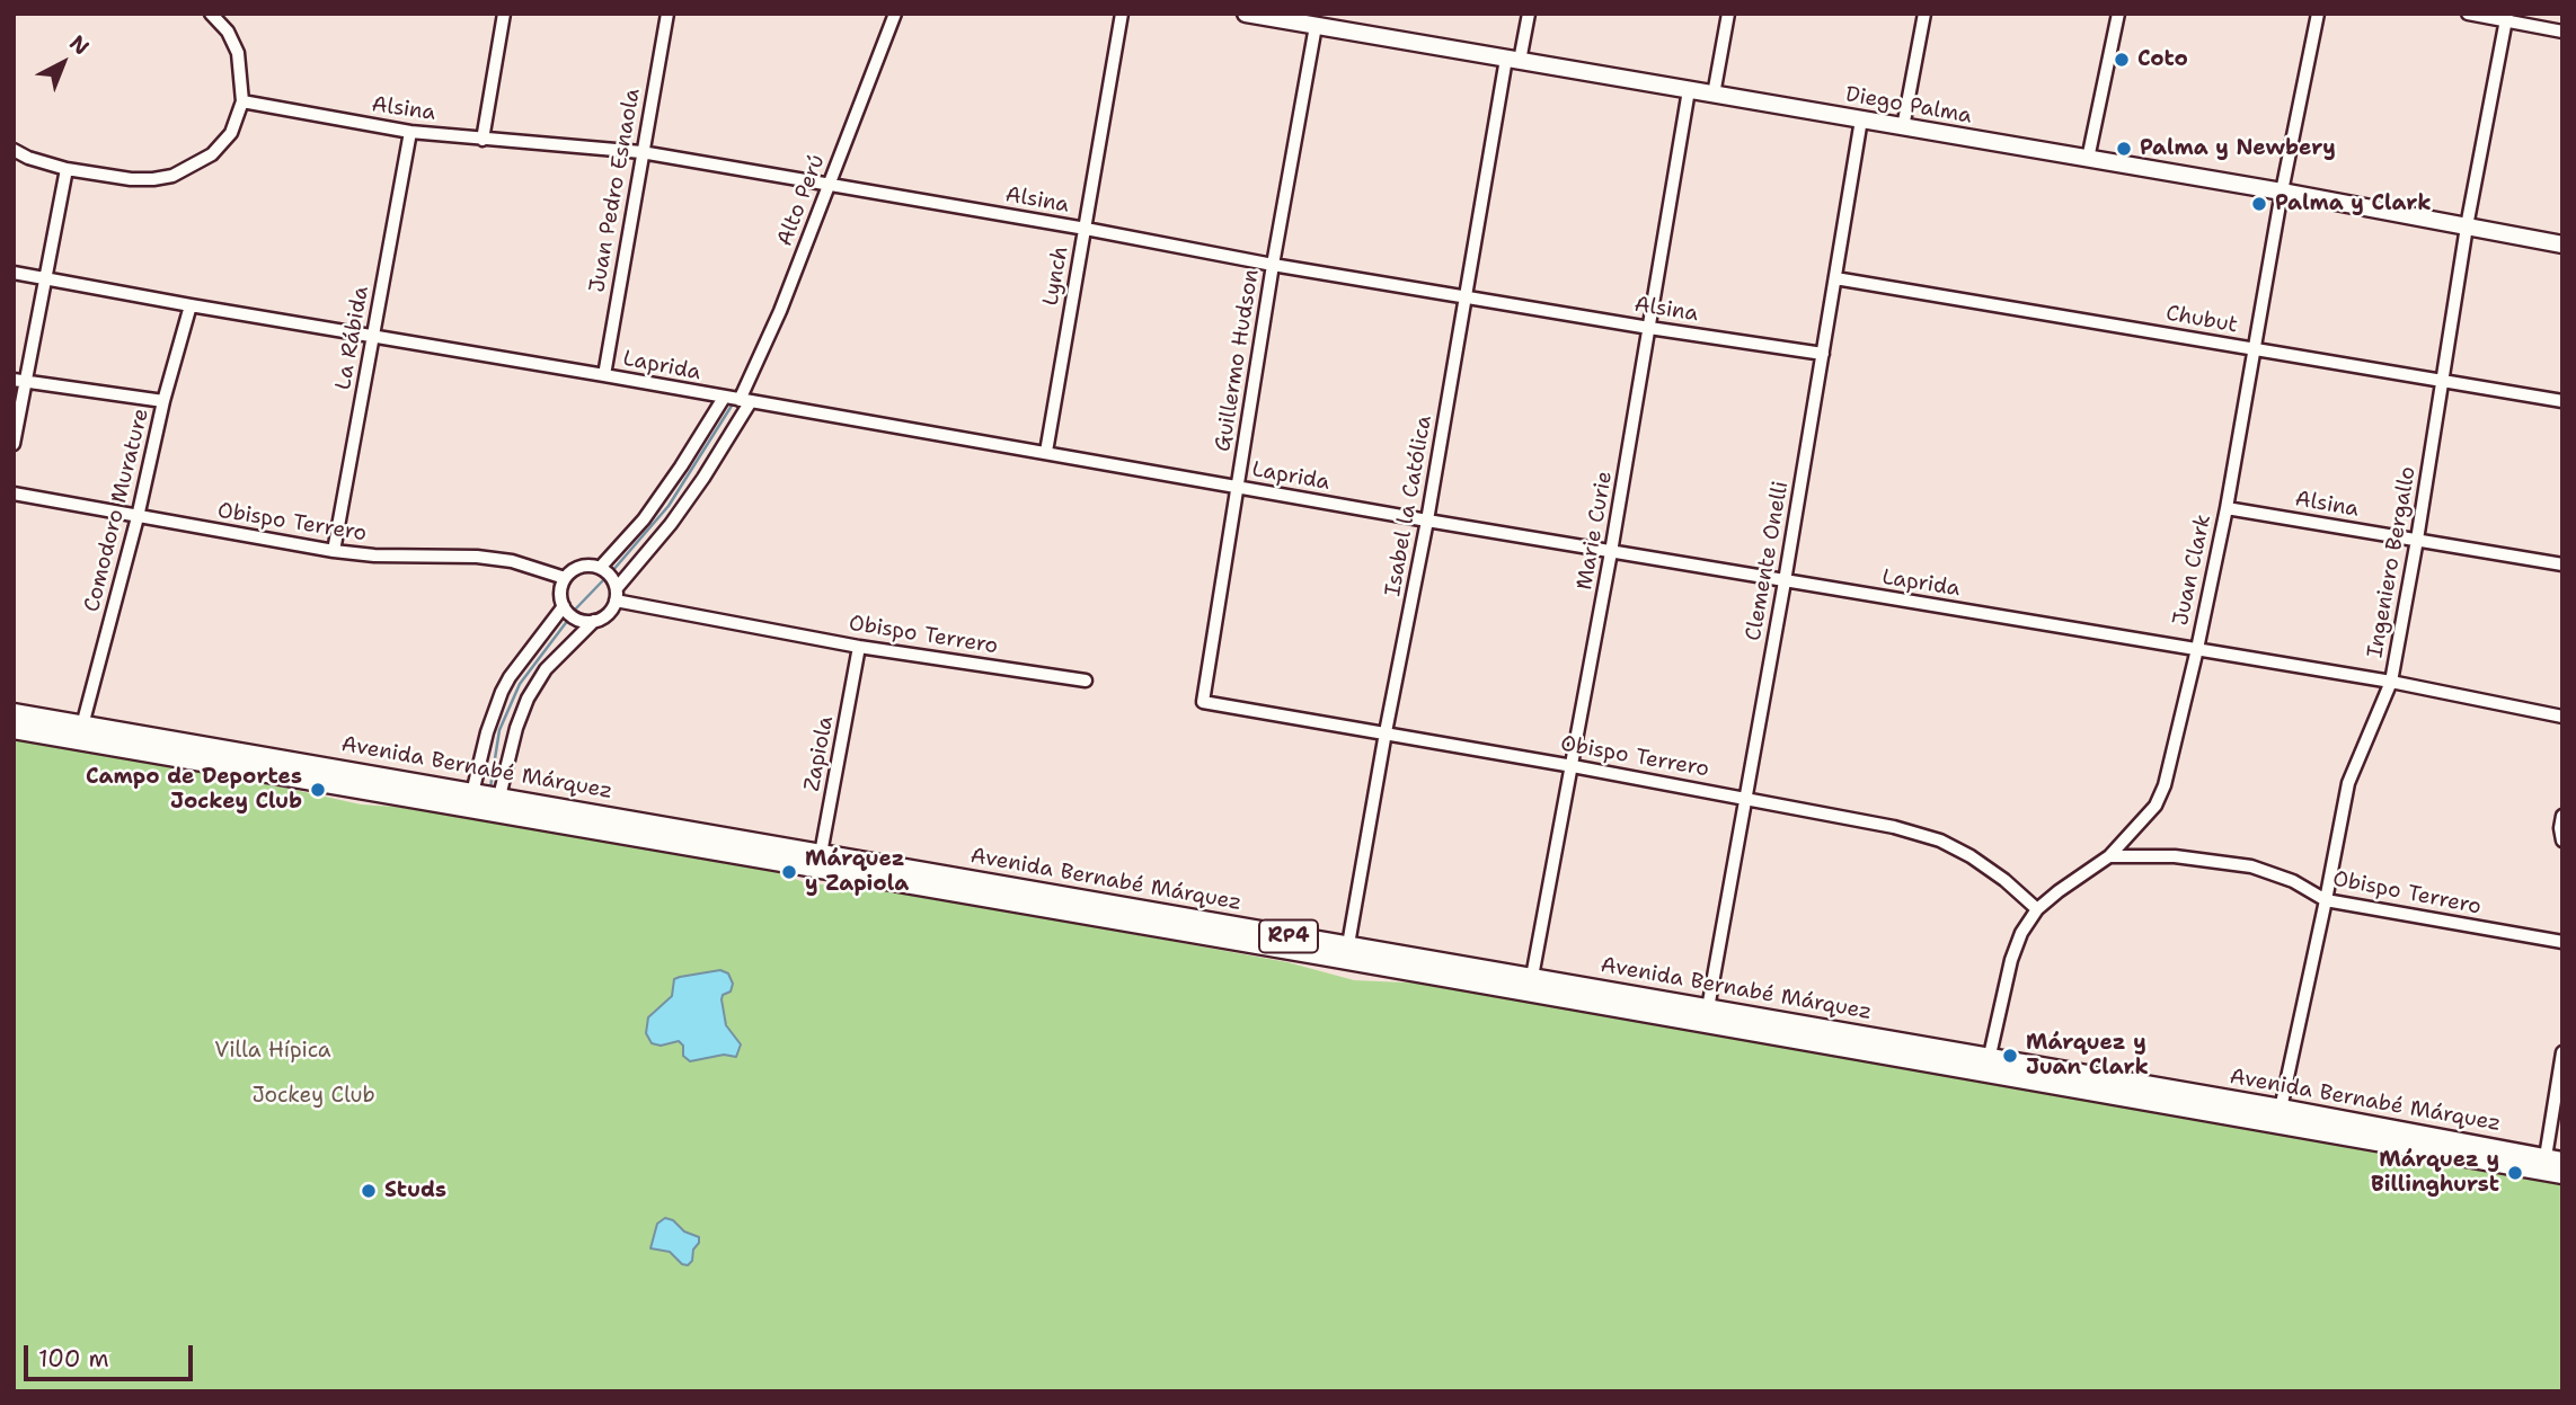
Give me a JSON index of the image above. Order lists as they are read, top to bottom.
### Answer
{
  "streets": {
    "main road": ["Diego Palma", "Avenida Bernabé Márquez", "RP4"],
    "street": [
      "Alsina",
      "Juan Pedro Esnaola",
      "Alto Perú",
      "Lynch",
      "Chubut",
      "La Rábida",
      "Guillermo Hudson",
      "Laprida",
      "Isabel la Católica",
      "Comodoro Murature",
      "Obispo Terrero",
      "Marie Curie",
      "Clemente Onelli",
      "Ingeniero Bergallo",
      "Juan Clark",
      "Zapiola"
    ]
  },
  "crossings": [
    ["Diego Palma", "Guillermo Hudson"],
    ["Diego Palma", "Isabel la Católica"],
    ["Diego Palma", "Marie Curie"],
    ["Diego Palma", "Clemente Onelli"],
    ["Diego Palma", "Ingeniero Bergallo"],
    ["Diego Palma", "Juan Clark"],
    ["Alsina", "Juan Pedro Esnaola"],
    ["Alsina", "Alto Perú"],
    ["Alsina", "Lynch"],
    ["Alsina", "La Rábida"],
    ["Alsina", "Guillermo Hudson"],
    ["Alsina", "Isabel la Católica"],
    ["Alsina", "Marie Curie"],
    ["Alsina", "Clemente Onelli"],
    ["Alsina", "Ingeniero Bergallo"],
    ["Alsina", "Juan Clark"],
    ["Juan Pedro Esnaola", "Laprida"],
    ["Alto Perú", "Laprida"],
    ["Alto Perú", "Obispo Terrero"],
    ["Lynch", "Laprida"],
    ["Chubut", "Clemente Onelli"],
    ["Chubut", "Ingeniero Bergallo"],
    ["Chubut", "Juan Clark"],
    ["La Rábida", "Laprida"],
    ["La Rábida", "Obispo Terrero"],
    ["Guillermo Hudson", "Laprida"],
    ["Guillermo Hudson", "Obispo Terrero"],
    ["Laprida", "Isabel la Católica"],
    ["Laprida", "Comodoro Murature"],
    ["Laprida", "Marie Curie"],
    ["Laprida", "Clemente Onelli"],
    ["Laprida", "Ingeniero Bergallo"],
    ["Laprida", "Juan Clark"],
    ["Isabel la Católica", "Obispo Terrero"],
    ["Isabel la Católica", "Avenida Bernabé Márquez"],
    ["Comodoro Murature", "Obispo Terrero"],
    ["Comodoro Murature", "Avenida Bernabé Márquez"],
    ["Obispo Terrero", "Marie Curie"],
    ["Obispo Terrero", "Clemente Onelli"],
    ["Obispo Terrero", "Ingeniero Bergallo"],
    ["Obispo Terrero", "Juan Clark"],
    ["Obispo Terrero", "Zapiola"],
    ["Marie Curie", "Avenida Bernabé Márquez"],
    ["Clemente Onelli", "Avenida Bernabé Márquez"],
    ["Ingeniero Bergallo", "Avenida Bernabé Márquez"],
    ["Juan Clark", "Avenida Bernabé Márquez"],
    ["Zapiola", "Avenida Bernabé Márquez"]
  ],
  "parks": ["Villa Hípica", "Jockey Club"],
  "places": [
    "Coto",
    "Palma y Newbery",
    "Palma y Clark",
    "Campo de Deportes Jockey Club",
    "Márquez y Zapiola",
    "Márquez y Juan Clark",
    "Márquez y Billinghurst",
    "Studs"
  ],
  "scale_bar": "100 m",
  "north": "top right"
}
